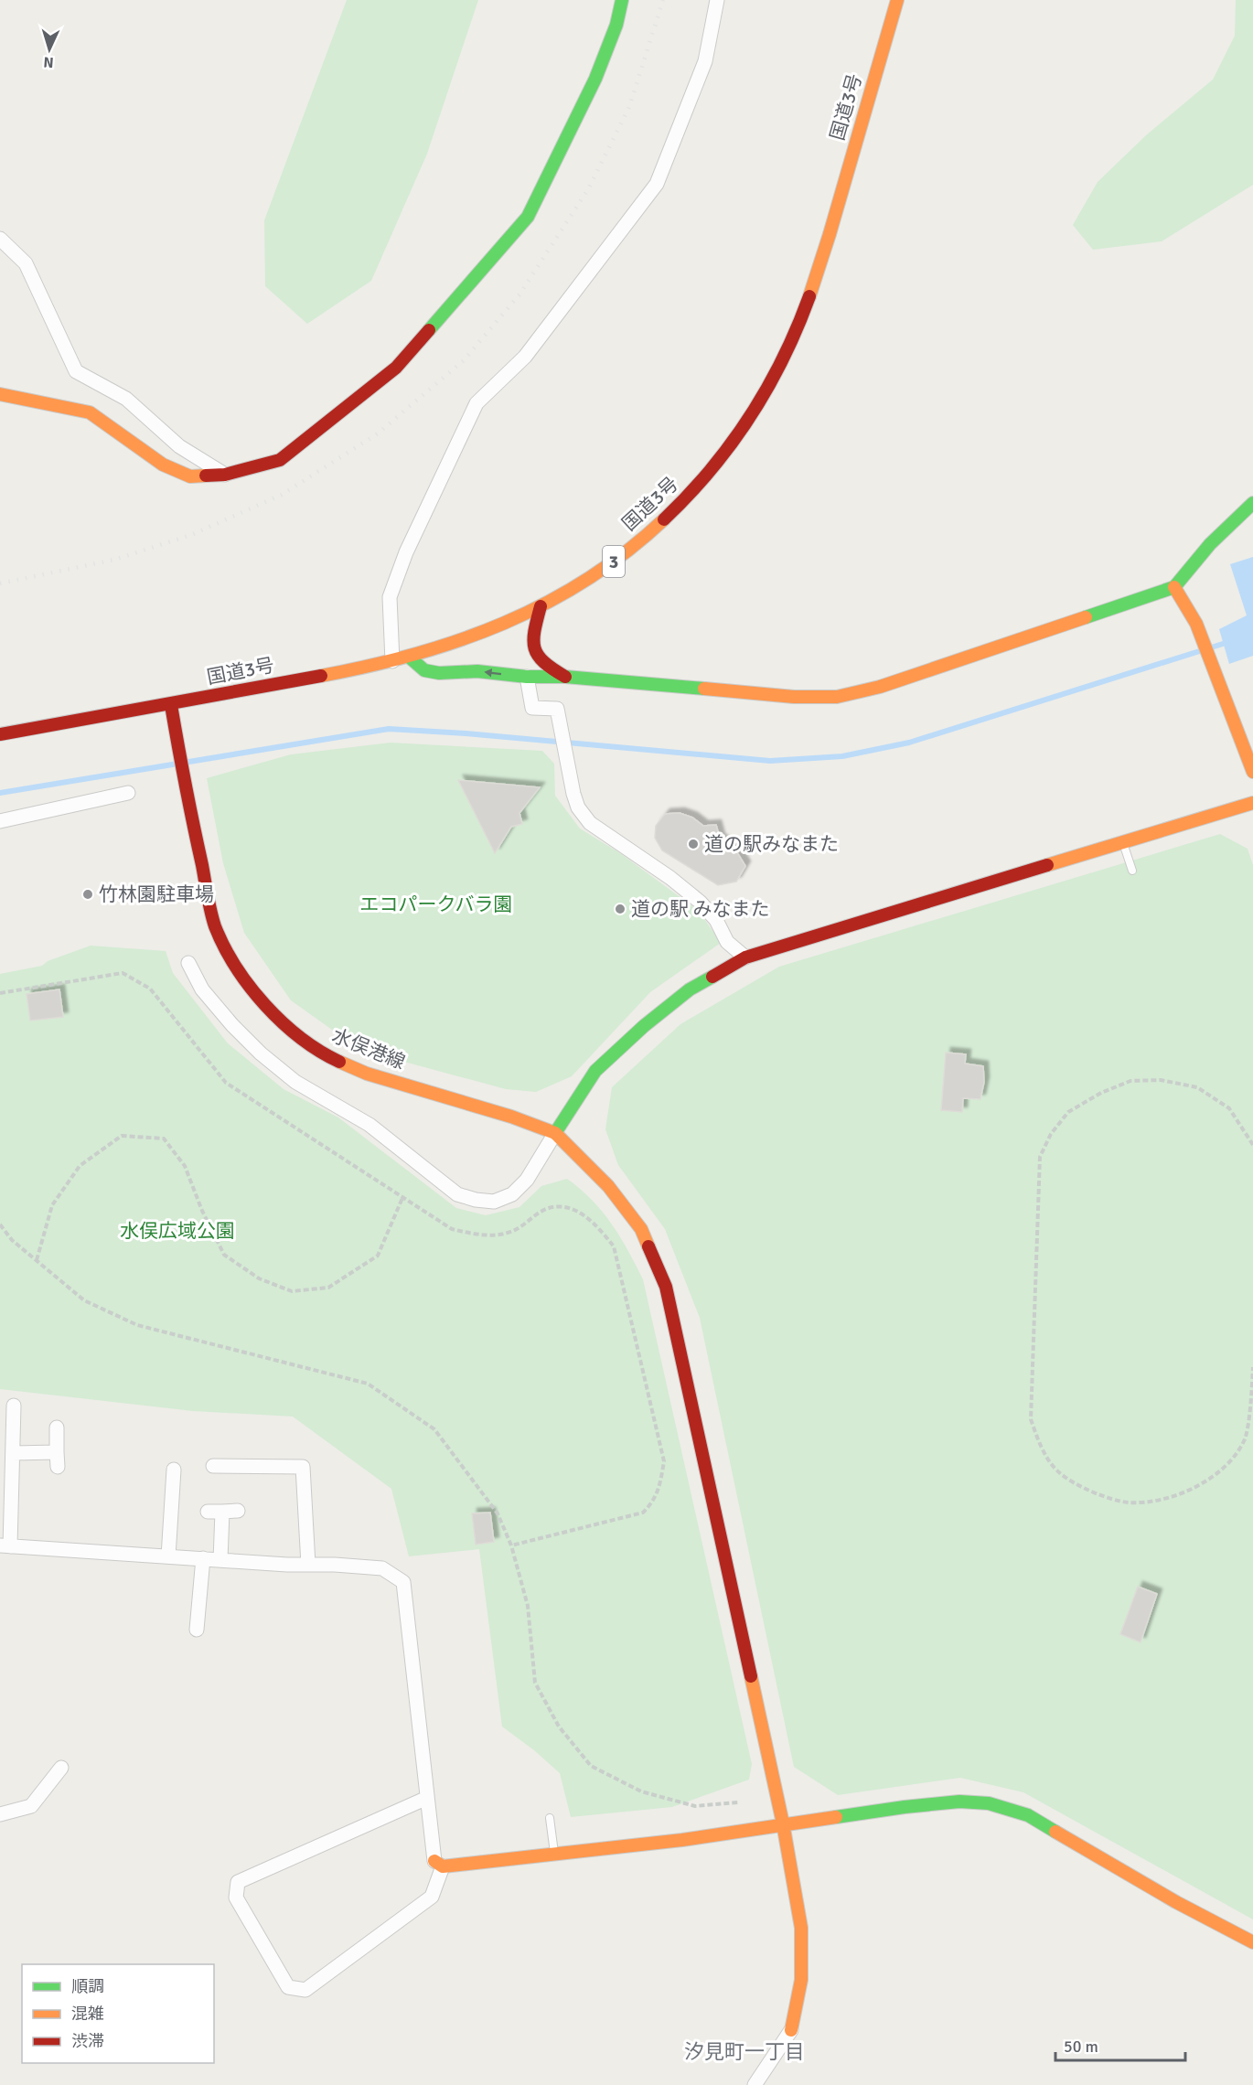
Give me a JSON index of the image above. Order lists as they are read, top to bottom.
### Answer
{
  "streets": {
    "main road": ["国道3号", "3", "水俣港線"]
  },
  "crossings": [
    ["国道3号", "水俣港線"]
  ],
  "districts": ["汐見町一丁目"],
  "parks": ["エコパークバラ園", "水俣広域公園"],
  "places": ["道の駅みなまた", "竹林園駐車場", "道の駅 みなまた"],
  "legend": ["順調", "混雑", "渋滞"],
  "scale_bar": "50 m",
  "north": "bottom"
}
